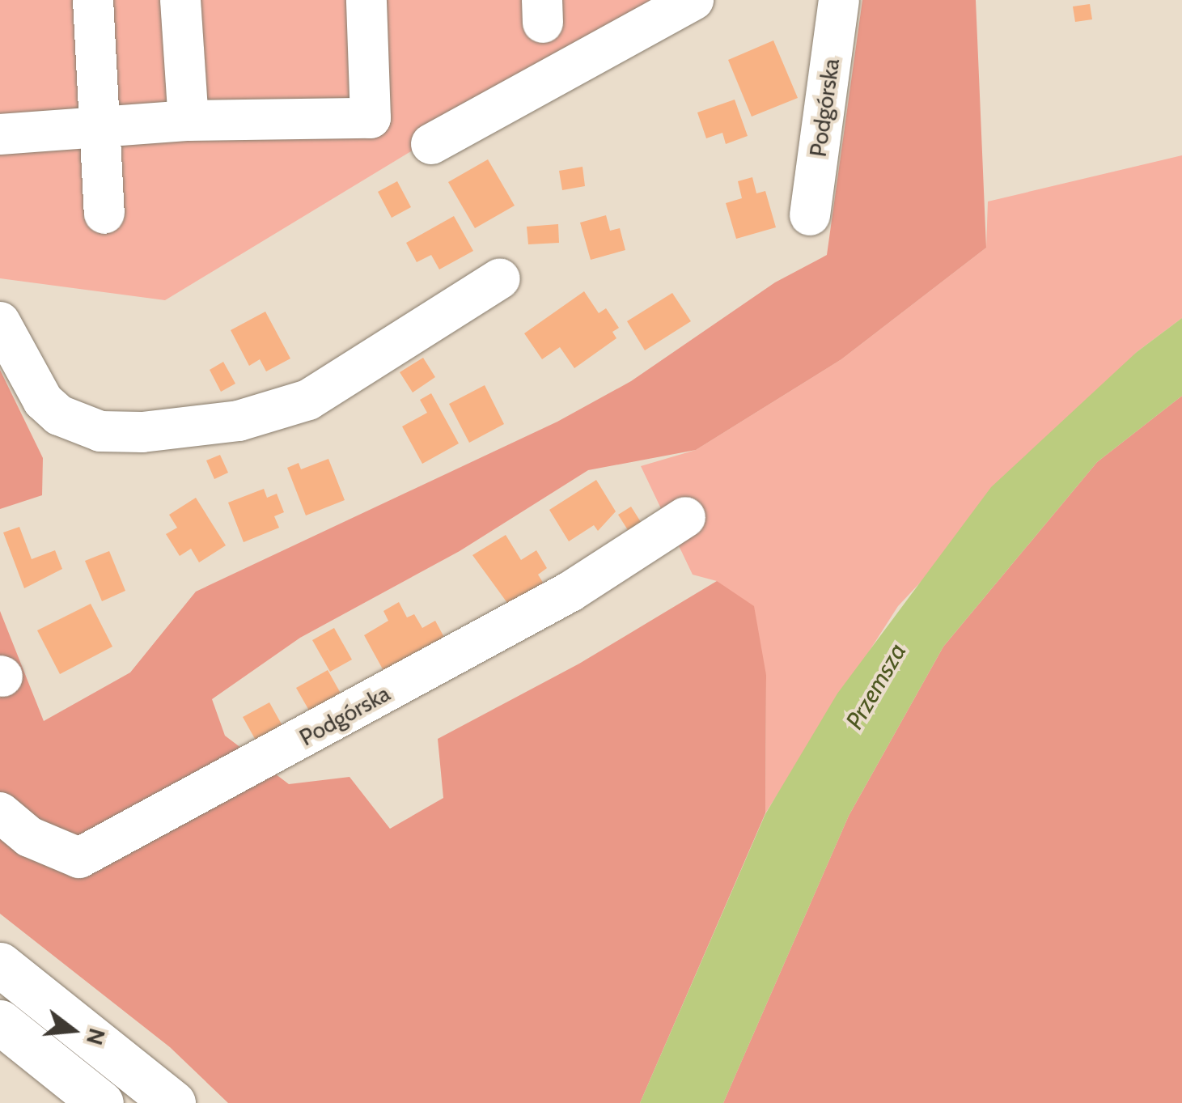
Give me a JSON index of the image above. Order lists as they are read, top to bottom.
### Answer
{
  "streets": {
    "street": ["Podgórska"]
  },
  "water": ["Przemsza"],
  "north": "right"
}
